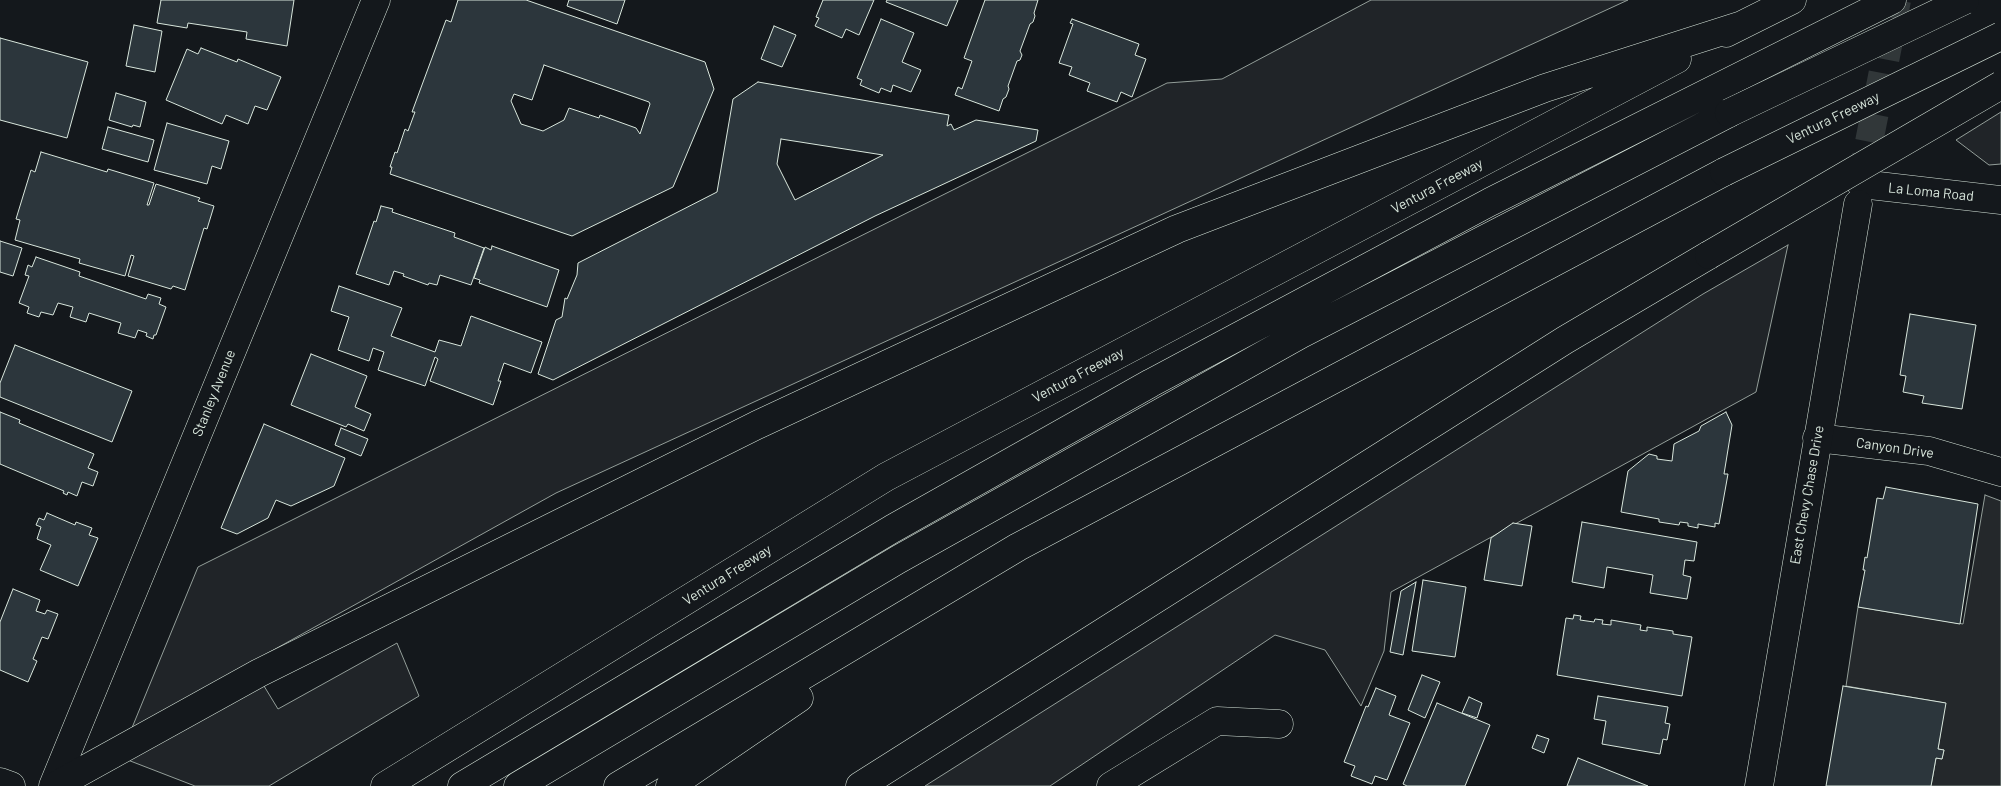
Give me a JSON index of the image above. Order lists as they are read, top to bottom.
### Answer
{
  "streets": {
    "main road": [
      "Ventura Freeway",
      "La Loma Road",
      "Stanley Avenue",
      "Canyon Drive",
      "East Chevy Chase Drive"
    ]
  },
  "crossings": [
    ["La Loma Road", "East Chevy Chase Drive"],
    ["Canyon Drive", "East Chevy Chase Drive"]
  ]
}
